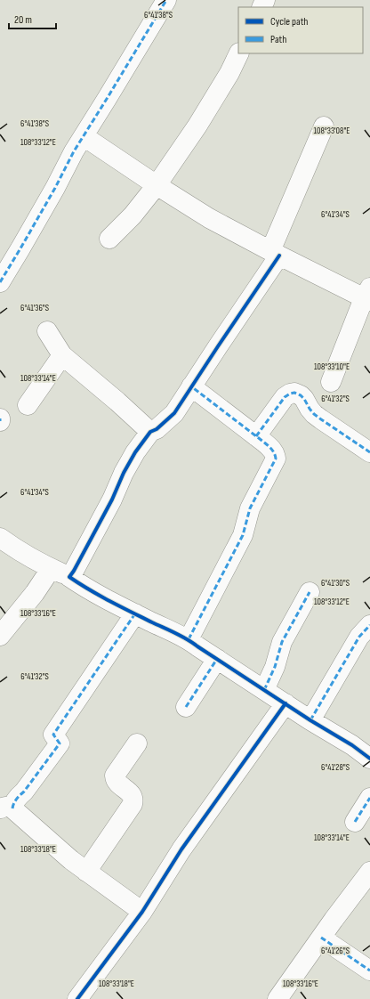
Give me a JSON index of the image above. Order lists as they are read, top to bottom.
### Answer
{
  "legend": ["Cycle path", "Path"],
  "scale_bar": "20 m",
  "coordinates": [
    "6°41'38\"S",
    "108°33'08\"E",
    "108°33'12\"E",
    "6°41'34\"S",
    "6°41'36\"S",
    "108°33'10\"E",
    "108°33'14\"E",
    "6°41'32\"S",
    "6°41'30\"S",
    "108°33'16\"E",
    "6°41'28\"S",
    "108°33'18\"E",
    "6°41'26\"S"
  ]
}
